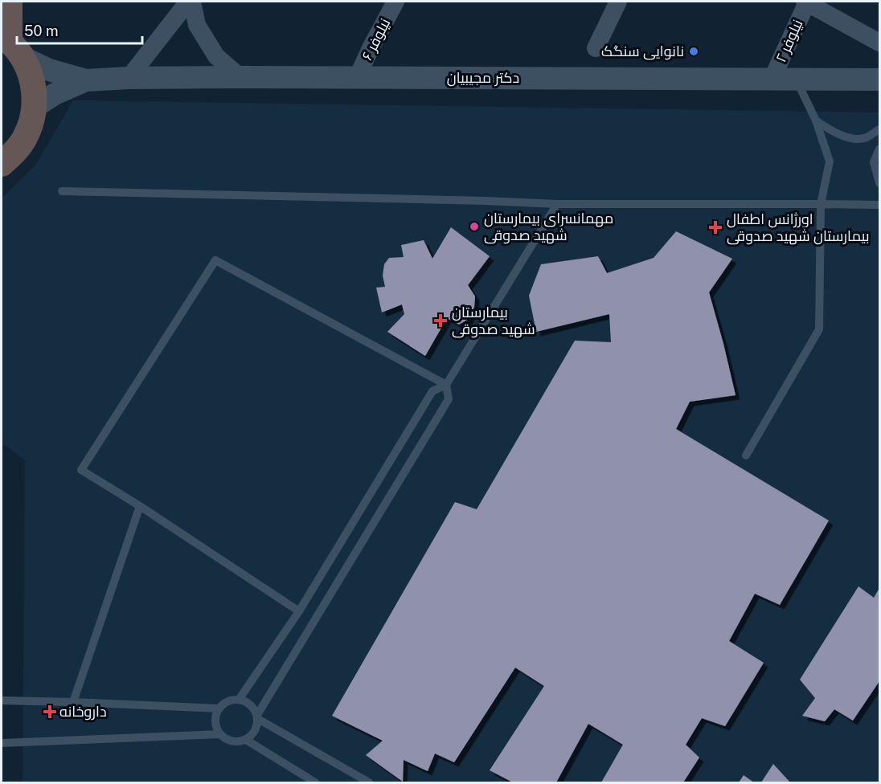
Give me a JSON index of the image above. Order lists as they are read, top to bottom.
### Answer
{
  "streets": {
    "street": ["نیلوفر ۶", "نیلوفر ۲", "دکتر مجیبیان"]
  },
  "crossings": [
    ["نیلوفر ۶", "دکتر مجیبیان"],
    ["نیلوفر ۲", "دکتر مجیبیان"]
  ],
  "places": {
    "other": ["نانوایی سنگک", "مهمانسرای بیمارستان شهید صدوقی"],
    "health": ["اورژانس اطفال بیمارستان شهید صدوقی", "بیمارستان شهید صدوقی", "داروخانه"]
  },
  "scale_bar": "50 m"
}
